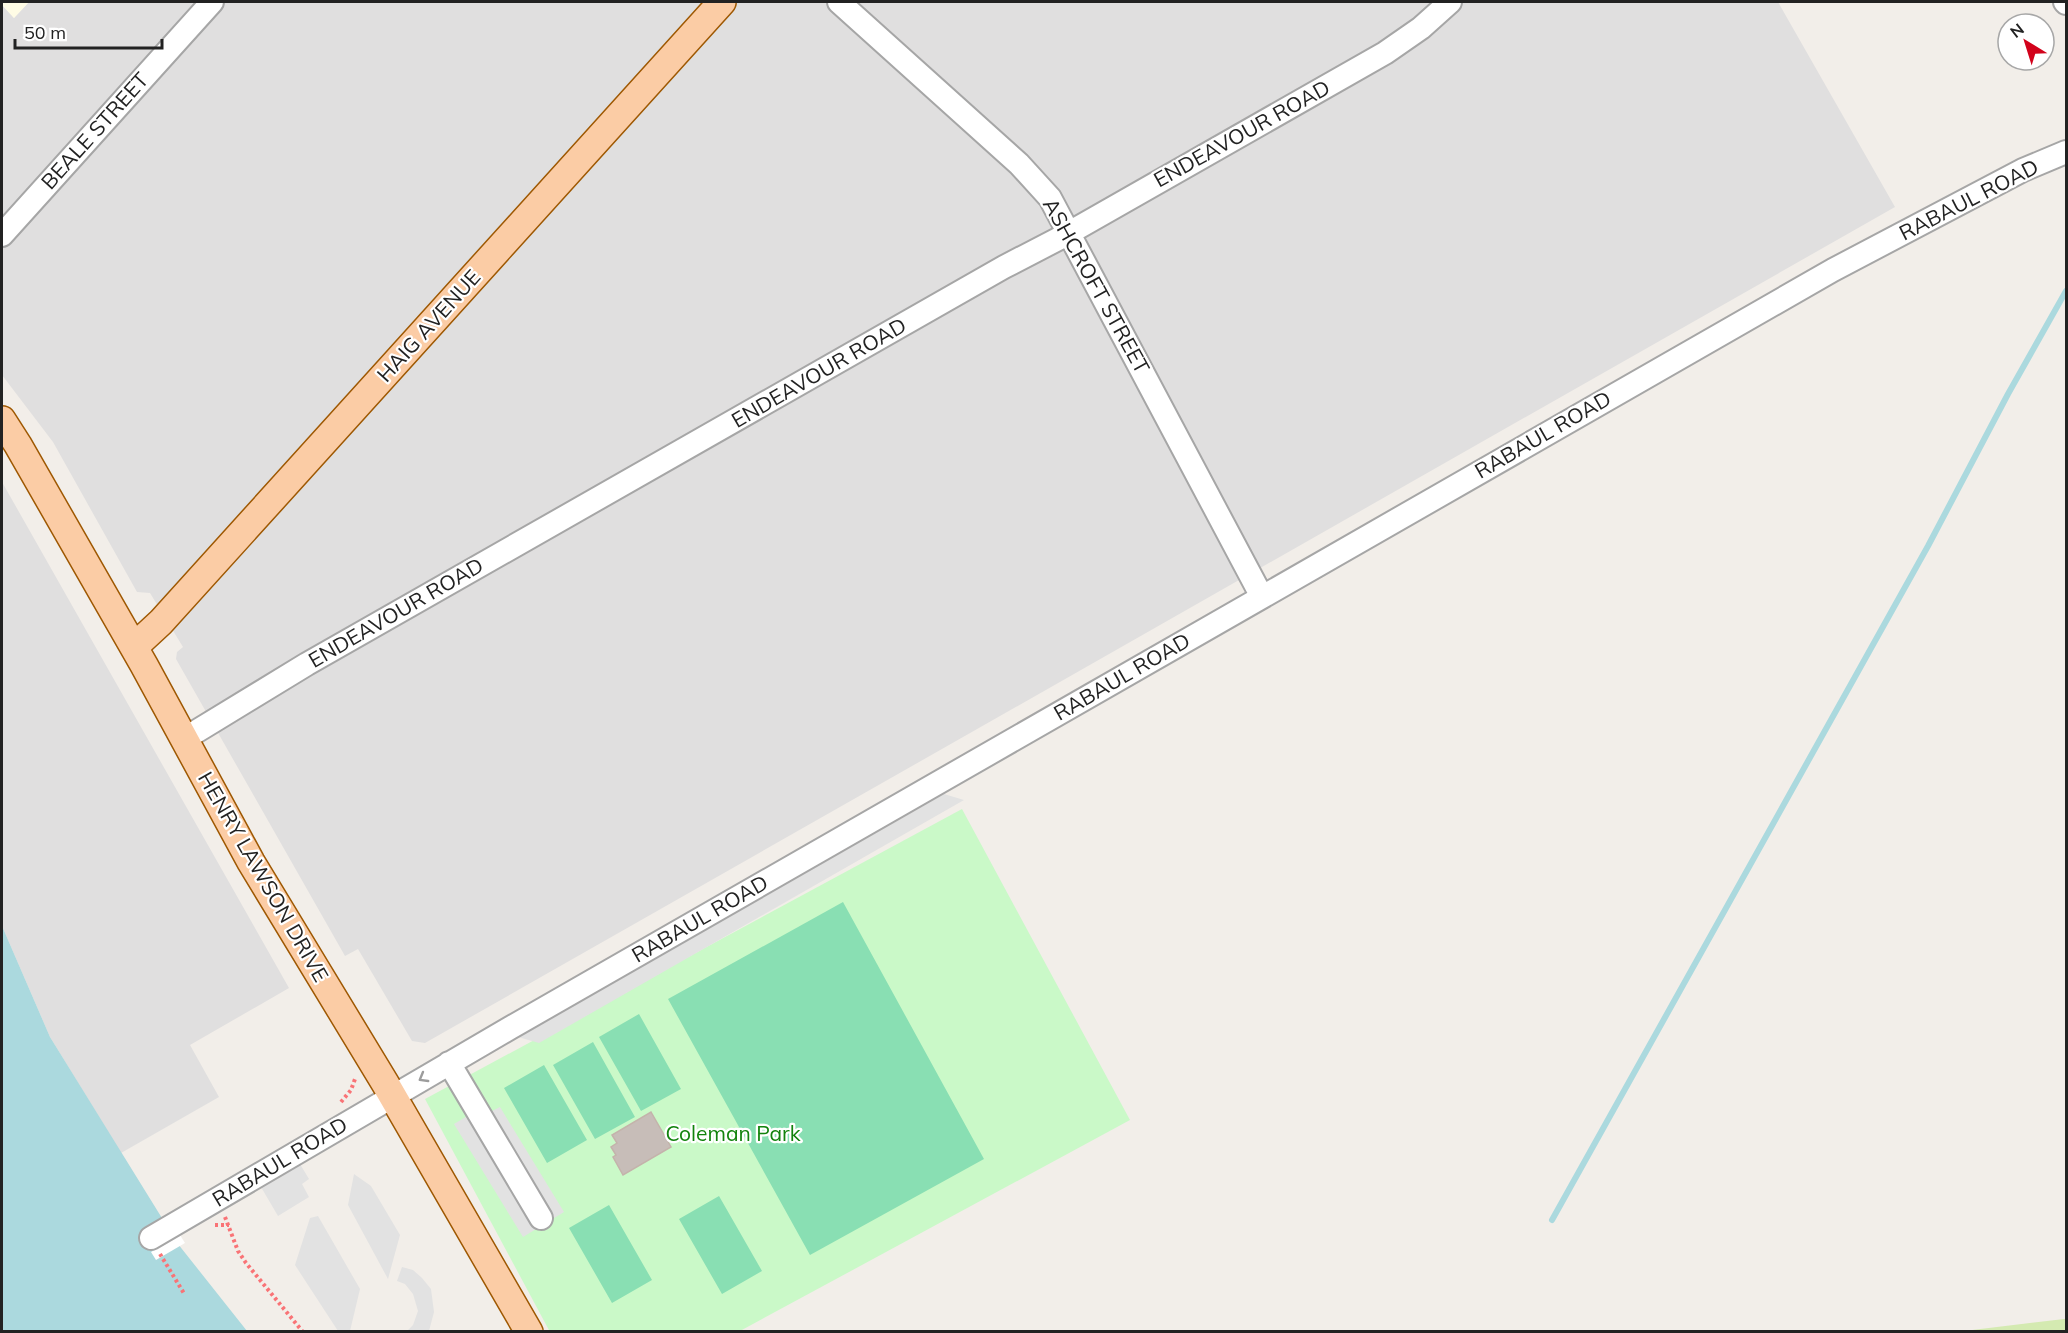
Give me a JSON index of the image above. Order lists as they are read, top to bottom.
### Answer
{
  "streets": {
    "main road": ["HAIG AVENUE", "HENRY LAWSON DRIVE"],
    "street": [
      "BEALE STREET",
      "ENDEAVOUR ROAD",
      "RABAUL ROAD",
      "ASHCROFT STREET"
    ]
  },
  "crossings": [
    ["ENDEAVOUR ROAD", "ASHCROFT STREET"],
    ["ENDEAVOUR ROAD", "HENRY LAWSON DRIVE"],
    ["RABAUL ROAD", "ASHCROFT STREET"],
    ["RABAUL ROAD", "HENRY LAWSON DRIVE"],
    ["HAIG AVENUE", "HENRY LAWSON DRIVE"]
  ],
  "parks": ["Coleman Park"],
  "scale_bar": "50 m",
  "north": "top left"
}
